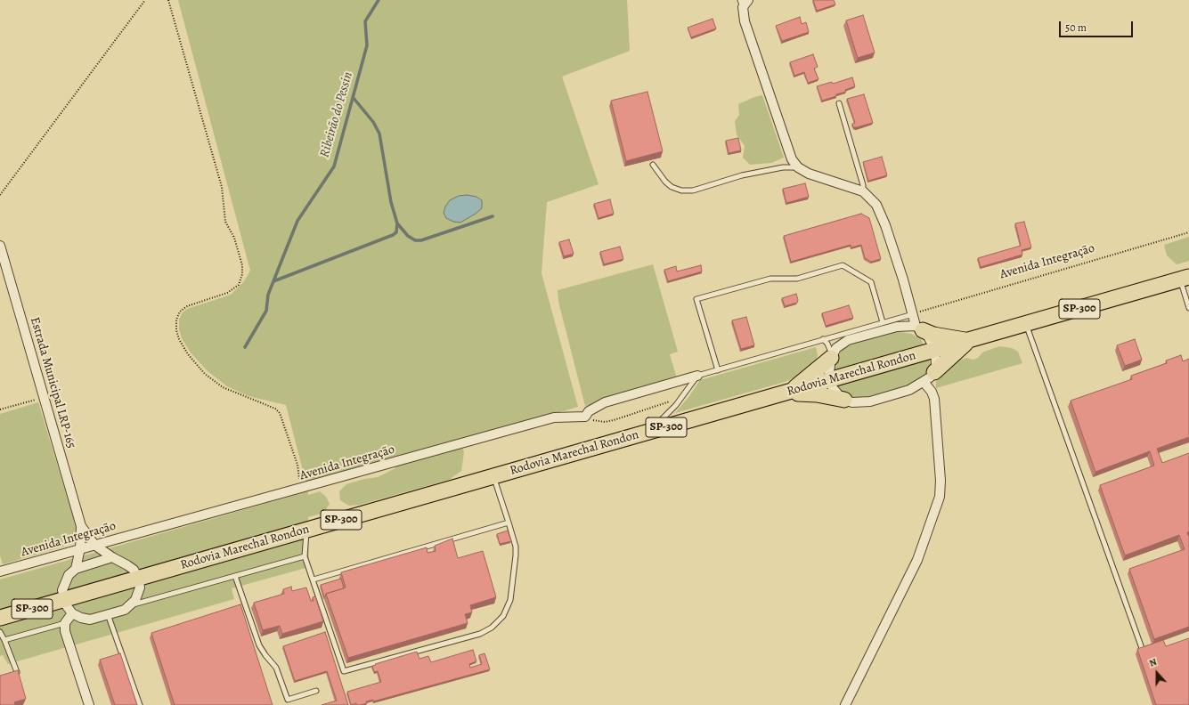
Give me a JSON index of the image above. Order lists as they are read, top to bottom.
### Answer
{
  "streets": {
    "main road": ["SP-300", "Rodovia Marechal Rondon"],
    "street": ["Avenida Integração", "Estrada Municipal LRP-165"]
  },
  "crossings": [
    ["Avenida Integração", "Estrada Municipal LRP-165"],
    ["Rodovia Marechal Rondon", "Estrada Municipal LRP-165"]
  ],
  "water": ["Ribeirão do Pessin"],
  "scale_bar": "50 m",
  "north": "top"
}
